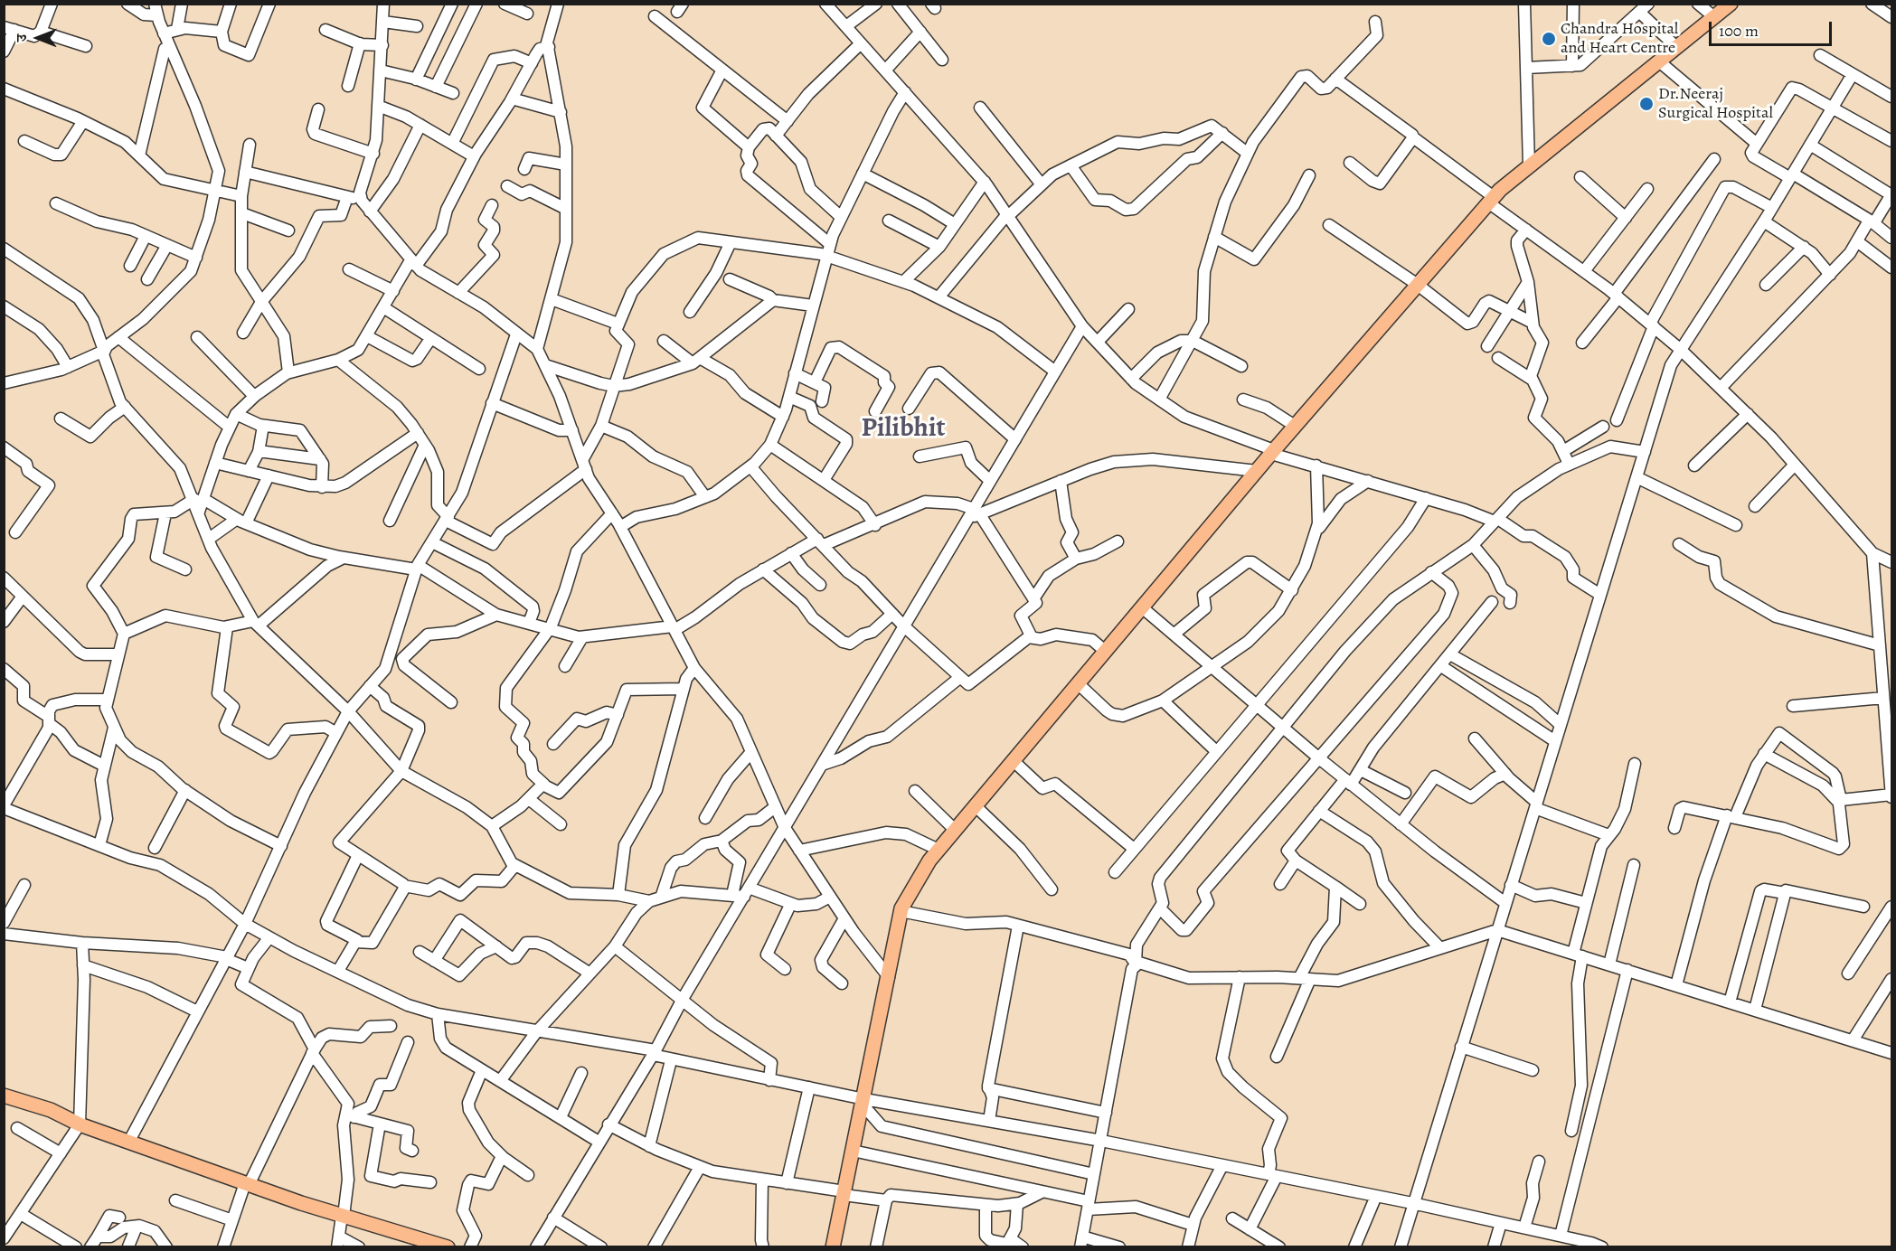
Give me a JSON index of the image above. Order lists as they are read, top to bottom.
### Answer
{
  "districts": ["Pilibhit"],
  "places": ["Chandra Hospital and Heart Centre", "Dr.Neeraj Surgical Hospital"],
  "scale_bar": "100 m",
  "north": "left"
}
